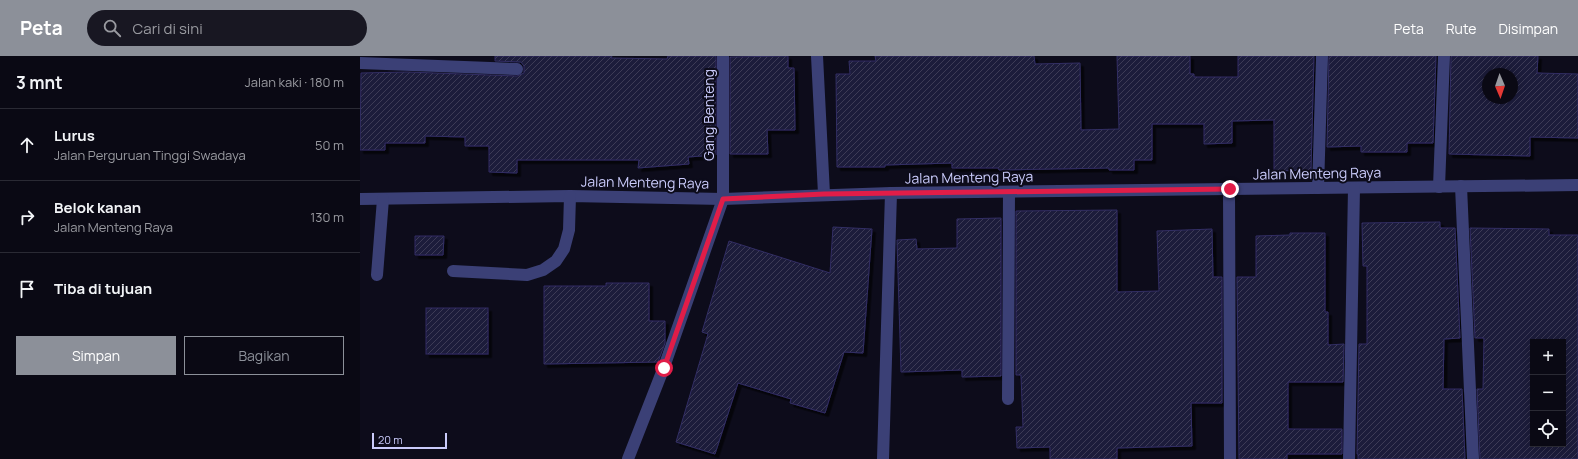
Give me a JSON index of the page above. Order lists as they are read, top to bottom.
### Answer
{
  "streets": {
    "street": ["Gang Benteng", "Jalan Menteng Raya"]
  },
  "crossings": [
    ["Gang Benteng", "Jalan Menteng Raya"]
  ],
  "scale_bar": "20 m",
  "north": "bottom",
  "page": {
    "header": "Peta",
    "search": "Cari di sini",
    "nav": ["Peta", "Rute", "Disimpan"],
    "heading": ["3 mnt", "Jalan kaki · 180 m"],
    "list": [
      ["Lurus", "Jalan Perguruan Tinggi Swadaya", "50 m"],
      ["Belok kanan", "Jalan Menteng Raya", "130 m"],
      "Tiba di tujuan"
    ],
    "buttons": ["Simpan", "Bagikan"],
    "map_buttons": ["+", "−"],
    "scale": "20 m"
  }
}
